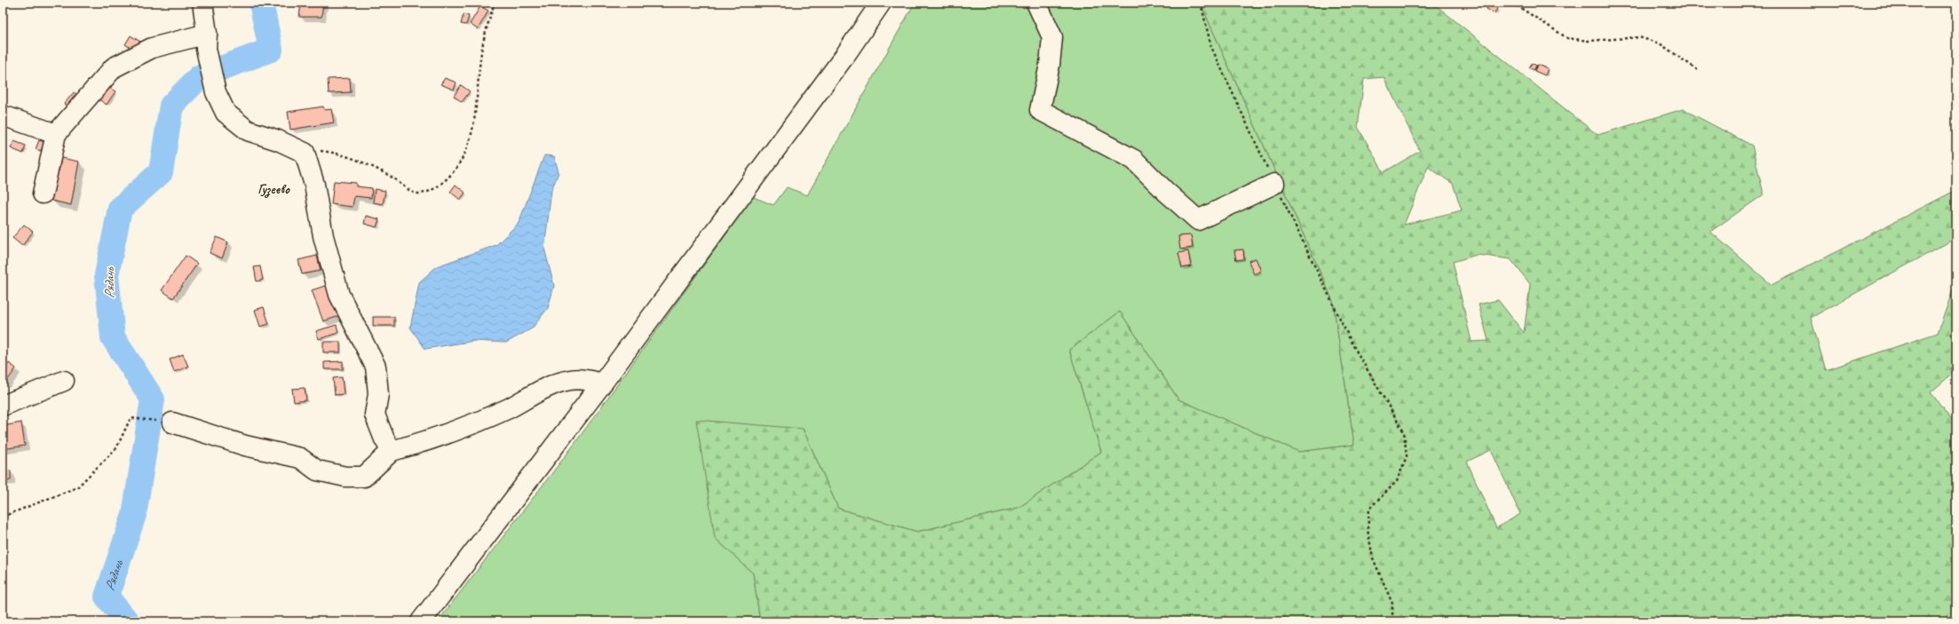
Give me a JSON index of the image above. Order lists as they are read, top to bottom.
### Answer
{
  "districts": ["Гузеево"],
  "water": ["Рядань"]
}
